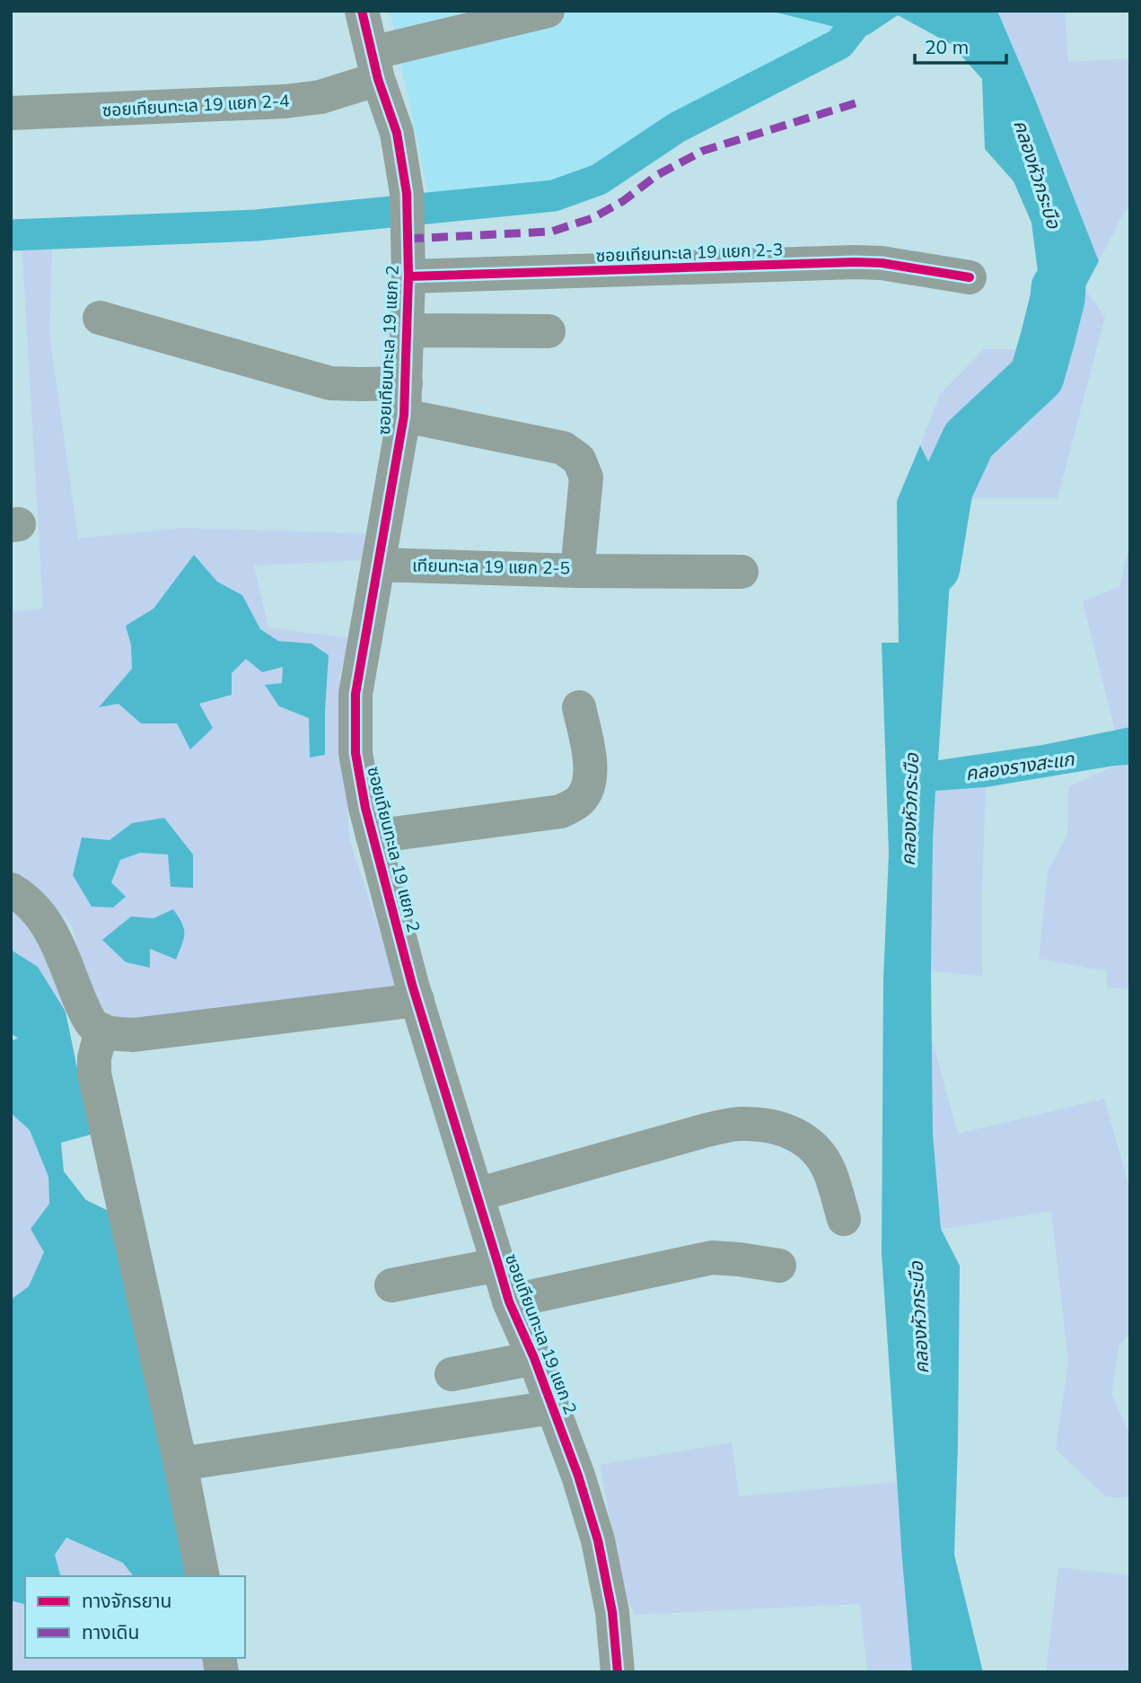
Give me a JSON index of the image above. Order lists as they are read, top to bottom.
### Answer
{
  "streets": {
    "street": [
      "ซอยเทียนทะเล 19 แยก 2-4",
      "ซอยเทียนทะเล 19 แยก 2-3",
      "ซอยเทียนทะเล 19 แยก 2",
      "เทียนทะเล 19 แยก 2-5"
    ]
  },
  "crossings": [
    ["ซอยเทียนทะเล 19 แยก 2-4", "ซอยเทียนทะเล 19 แยก 2"],
    ["ซอยเทียนทะเล 19 แยก 2-3", "ซอยเทียนทะเล 19 แยก 2"],
    ["ซอยเทียนทะเล 19 แยก 2", "เทียนทะเล 19 แยก 2-5"]
  ],
  "water": ["คลองหัวกระบือ", "คลองรางสะแก"],
  "legend": ["ทางจักรยาน", "ทางเดิน"],
  "scale_bar": "20 m"
}
